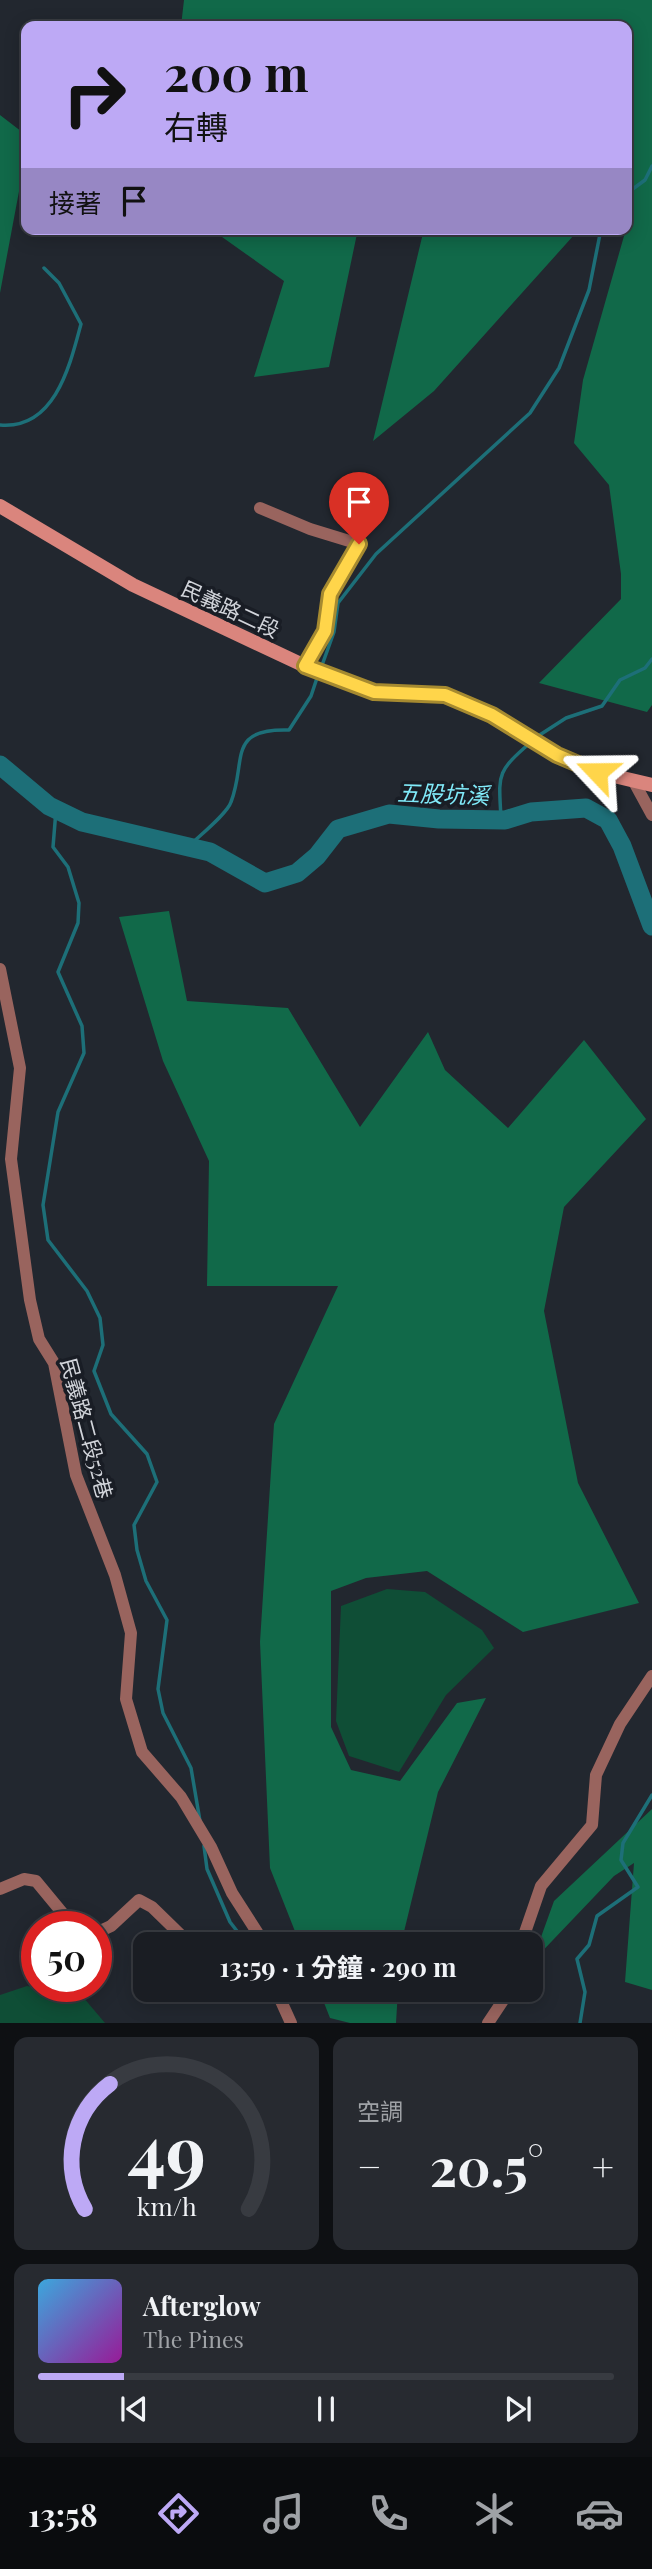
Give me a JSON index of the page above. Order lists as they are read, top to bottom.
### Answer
{
  "streets": {
    "main road": ["民義路二段"],
    "street": ["民義路二段52巷"]
  },
  "water": ["五股坑溪"],
  "page": {
    "turn": ["200 m", "右轉"],
    "then": "接著",
    "limit": "50",
    "trip": "13:59 · 1 分鐘 · 290 m",
    "tile": "空調",
    "heat": ["−", "20.5°", "+"],
    "song": ["Afterglow", "The Pines"],
    "tabs": "13:58",
    "gauge": ["49", "km/h"]
  }
}
